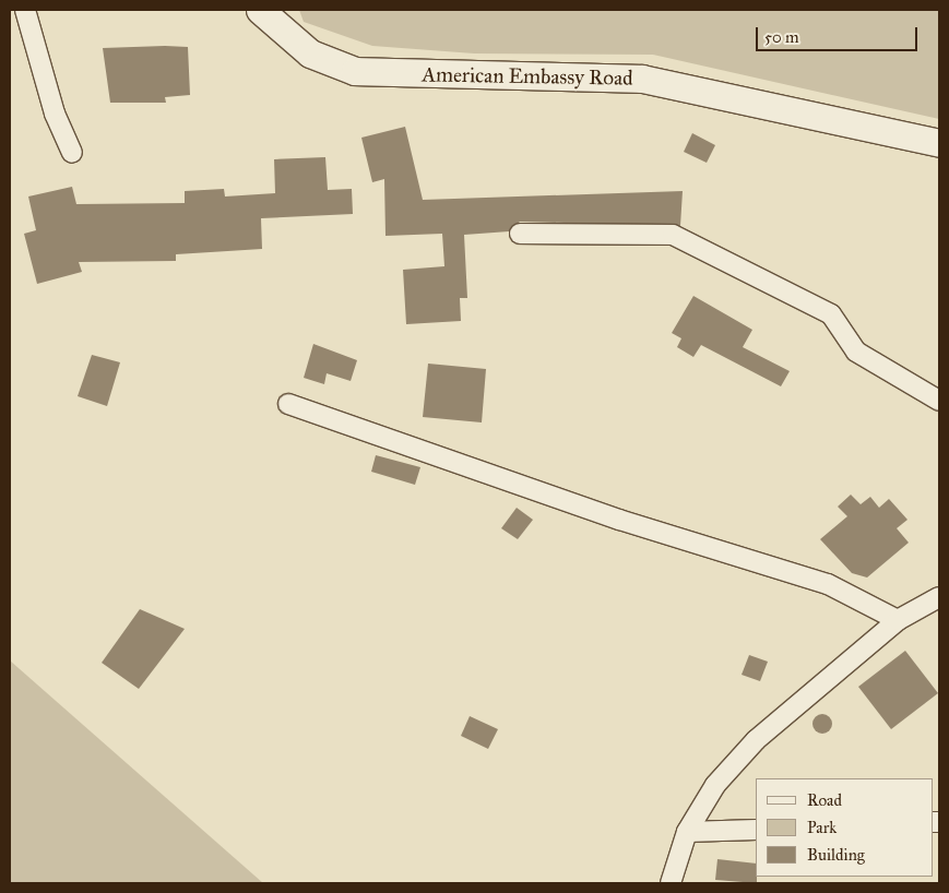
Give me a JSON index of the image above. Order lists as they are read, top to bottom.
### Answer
{
  "streets": {
    "street": ["American Embassy Road"]
  },
  "legend": ["Road", "Park", "Building"],
  "scale_bar": "50 m"
}
